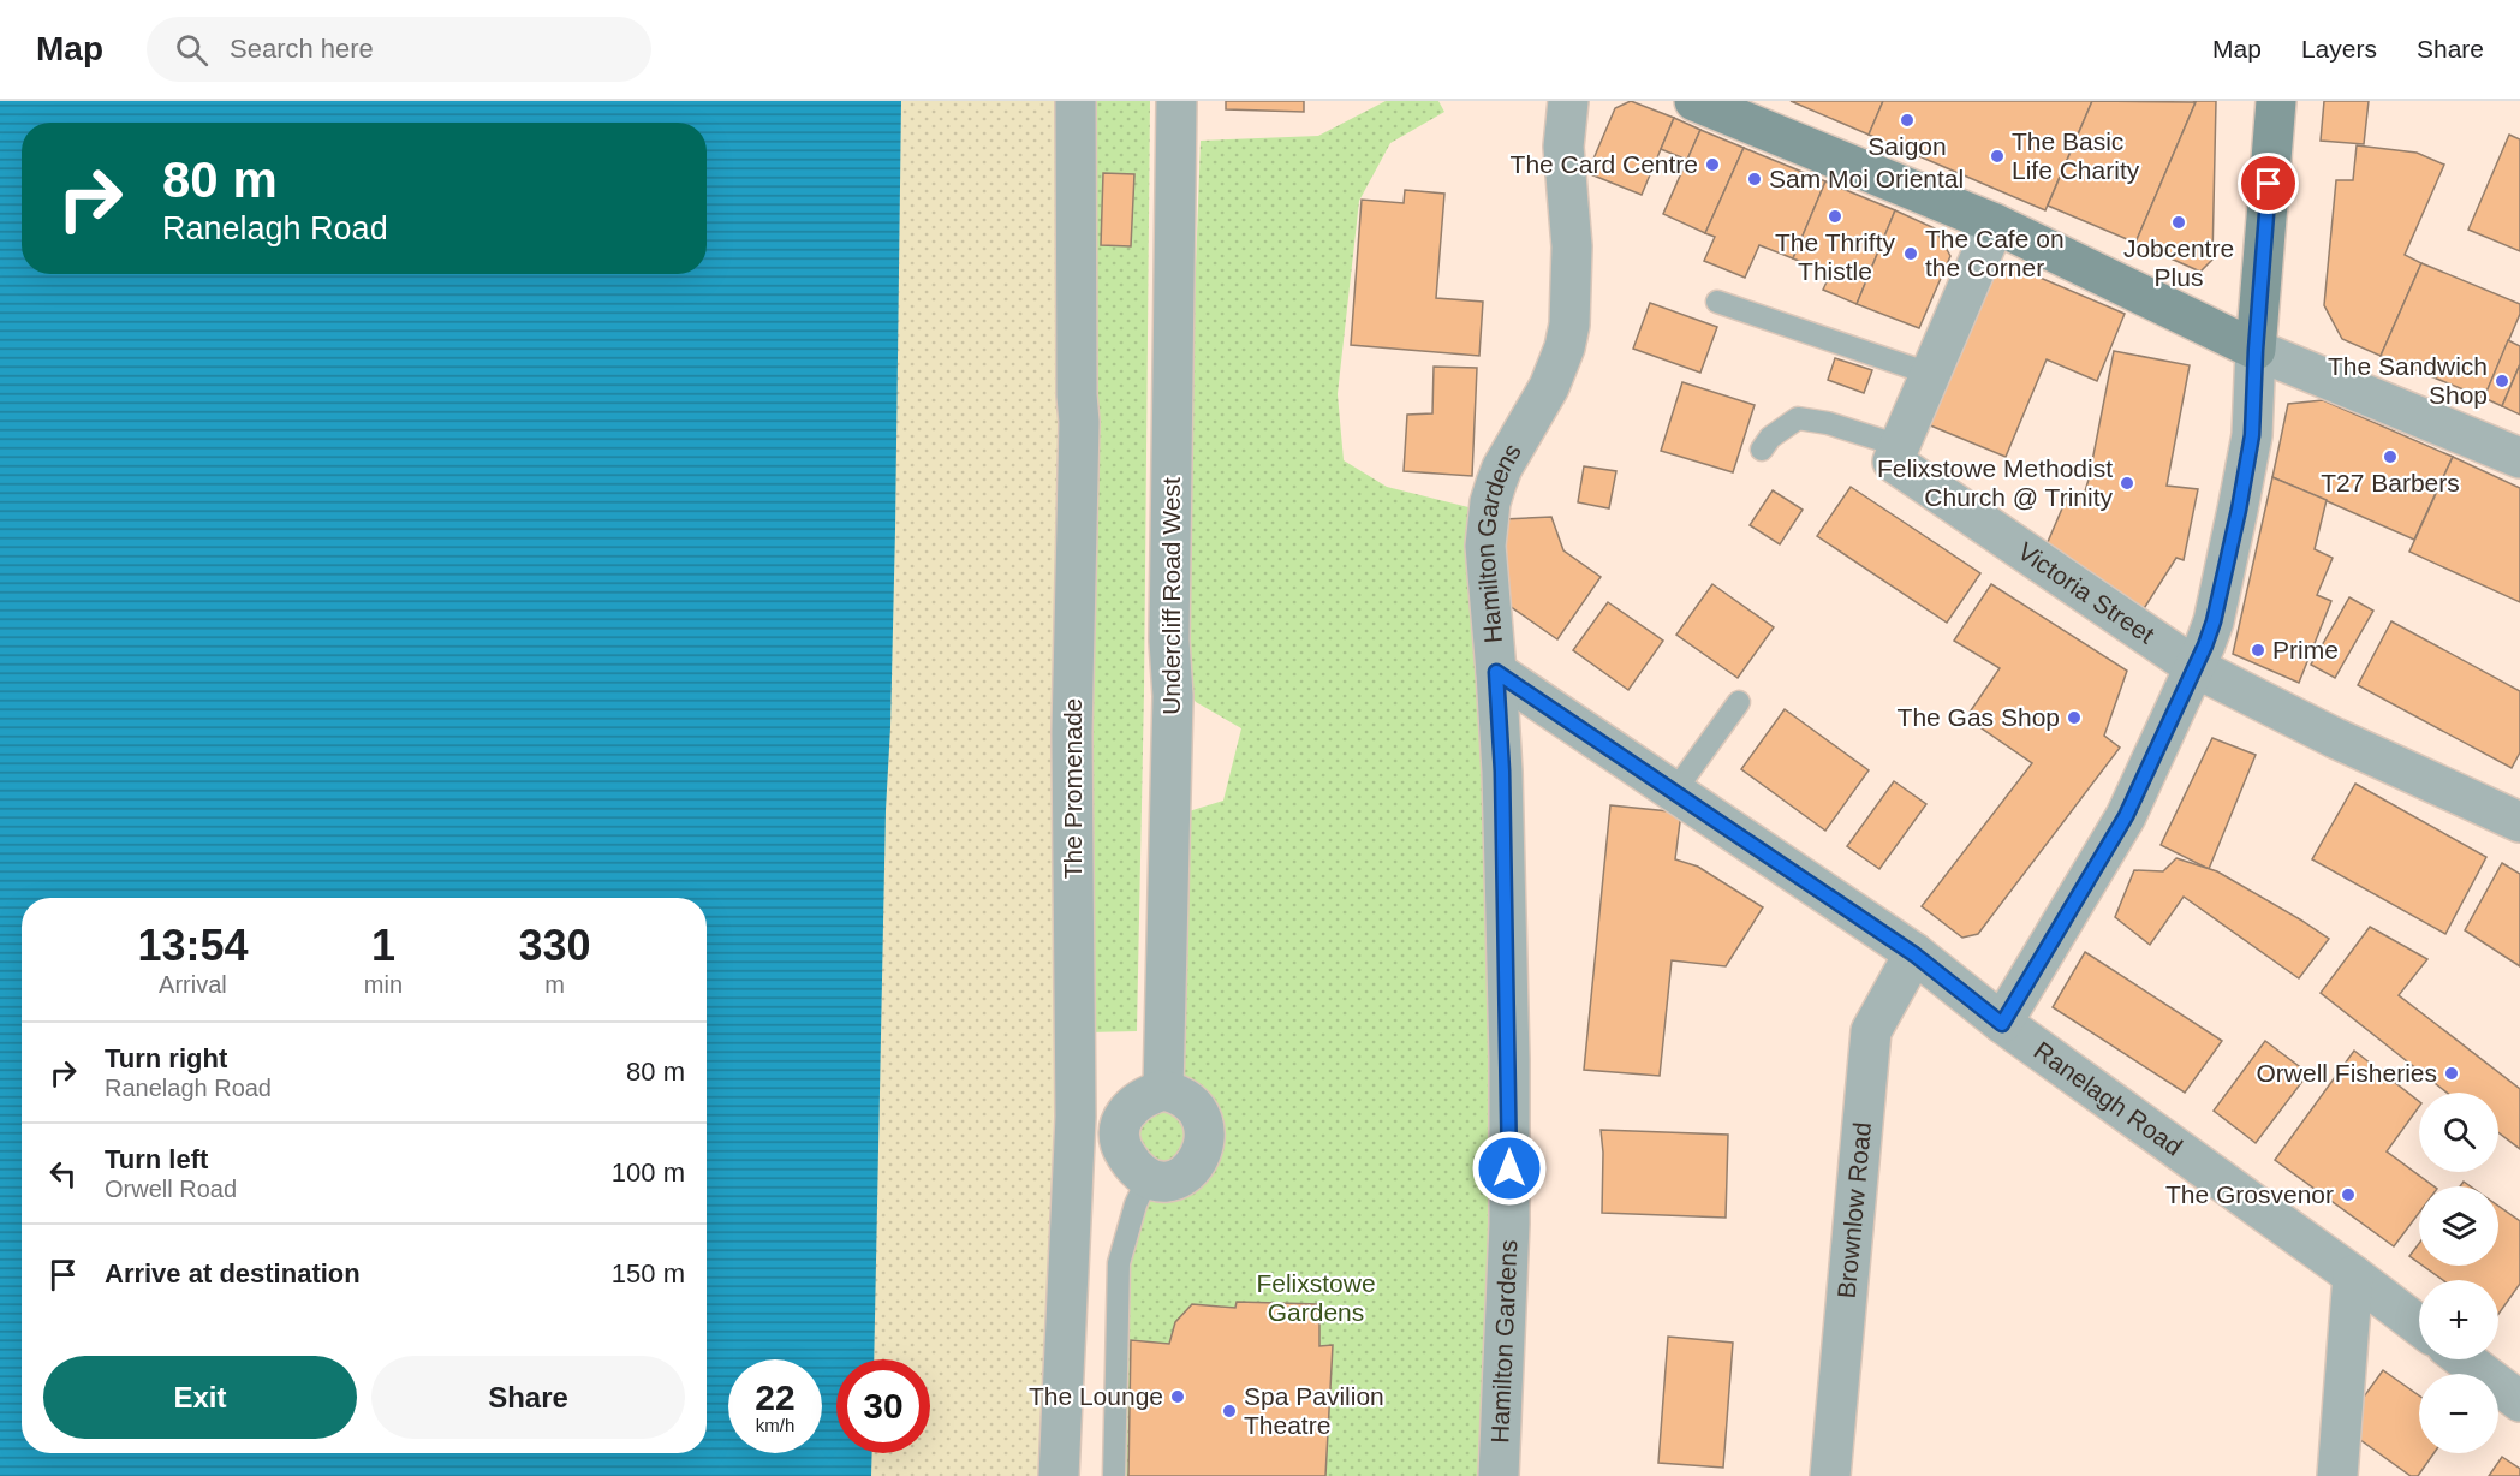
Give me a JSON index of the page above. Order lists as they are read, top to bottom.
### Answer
{
  "streets": {
    "street": [
      "Hamilton Gardens",
      "Victoria Street",
      "Undercliff Road West",
      "The Promenade",
      "Ranelagh Road",
      "Brownlow Road"
    ]
  },
  "crossings": [
    ["Hamilton Gardens", "Ranelagh Road"],
    ["Ranelagh Road", "Brownlow Road"]
  ],
  "parks": ["Felixstowe Gardens"],
  "places": [
    "Saigon",
    "The Basic Life Charity",
    "The Card Centre",
    "Sam Moi Oriental",
    "The Thrifty Thistle",
    "Jobcentre Plus",
    "The Cafe on the Corner",
    "The Sandwich Shop",
    "T27 Barbers",
    "Felixstowe Methodist Church @ Trinity",
    "Prime",
    "The Gas Shop",
    "Orwell Fisheries",
    "The Grosvenor",
    "The Lounge",
    "Spa Pavilion Theatre"
  ],
  "page": {
    "header": "Map",
    "search": "Search here",
    "nav": ["Map", "Layers", "Share"],
    "turn": ["80 m", "Ranelagh Road"],
    "eta": [
      "13:54",
      "Arrival",
      "1",
      "min",
      "330",
      "m"
    ],
    "list": [
      {
        "name": "Turn right",
        "note": "Ranelagh Road",
        "value": "80 m"
      },
      {
        "name": "Turn left",
        "note": "Orwell Road",
        "value": "100 m"
      },
      {
        "name": "Arrive at destination",
        "value": "150 m"
      }
    ],
    "map_buttons": ["+", "−"],
    "buttons": ["Exit", "Share"],
    "speed": "22 km/h",
    "limit": "30"
  }
}
